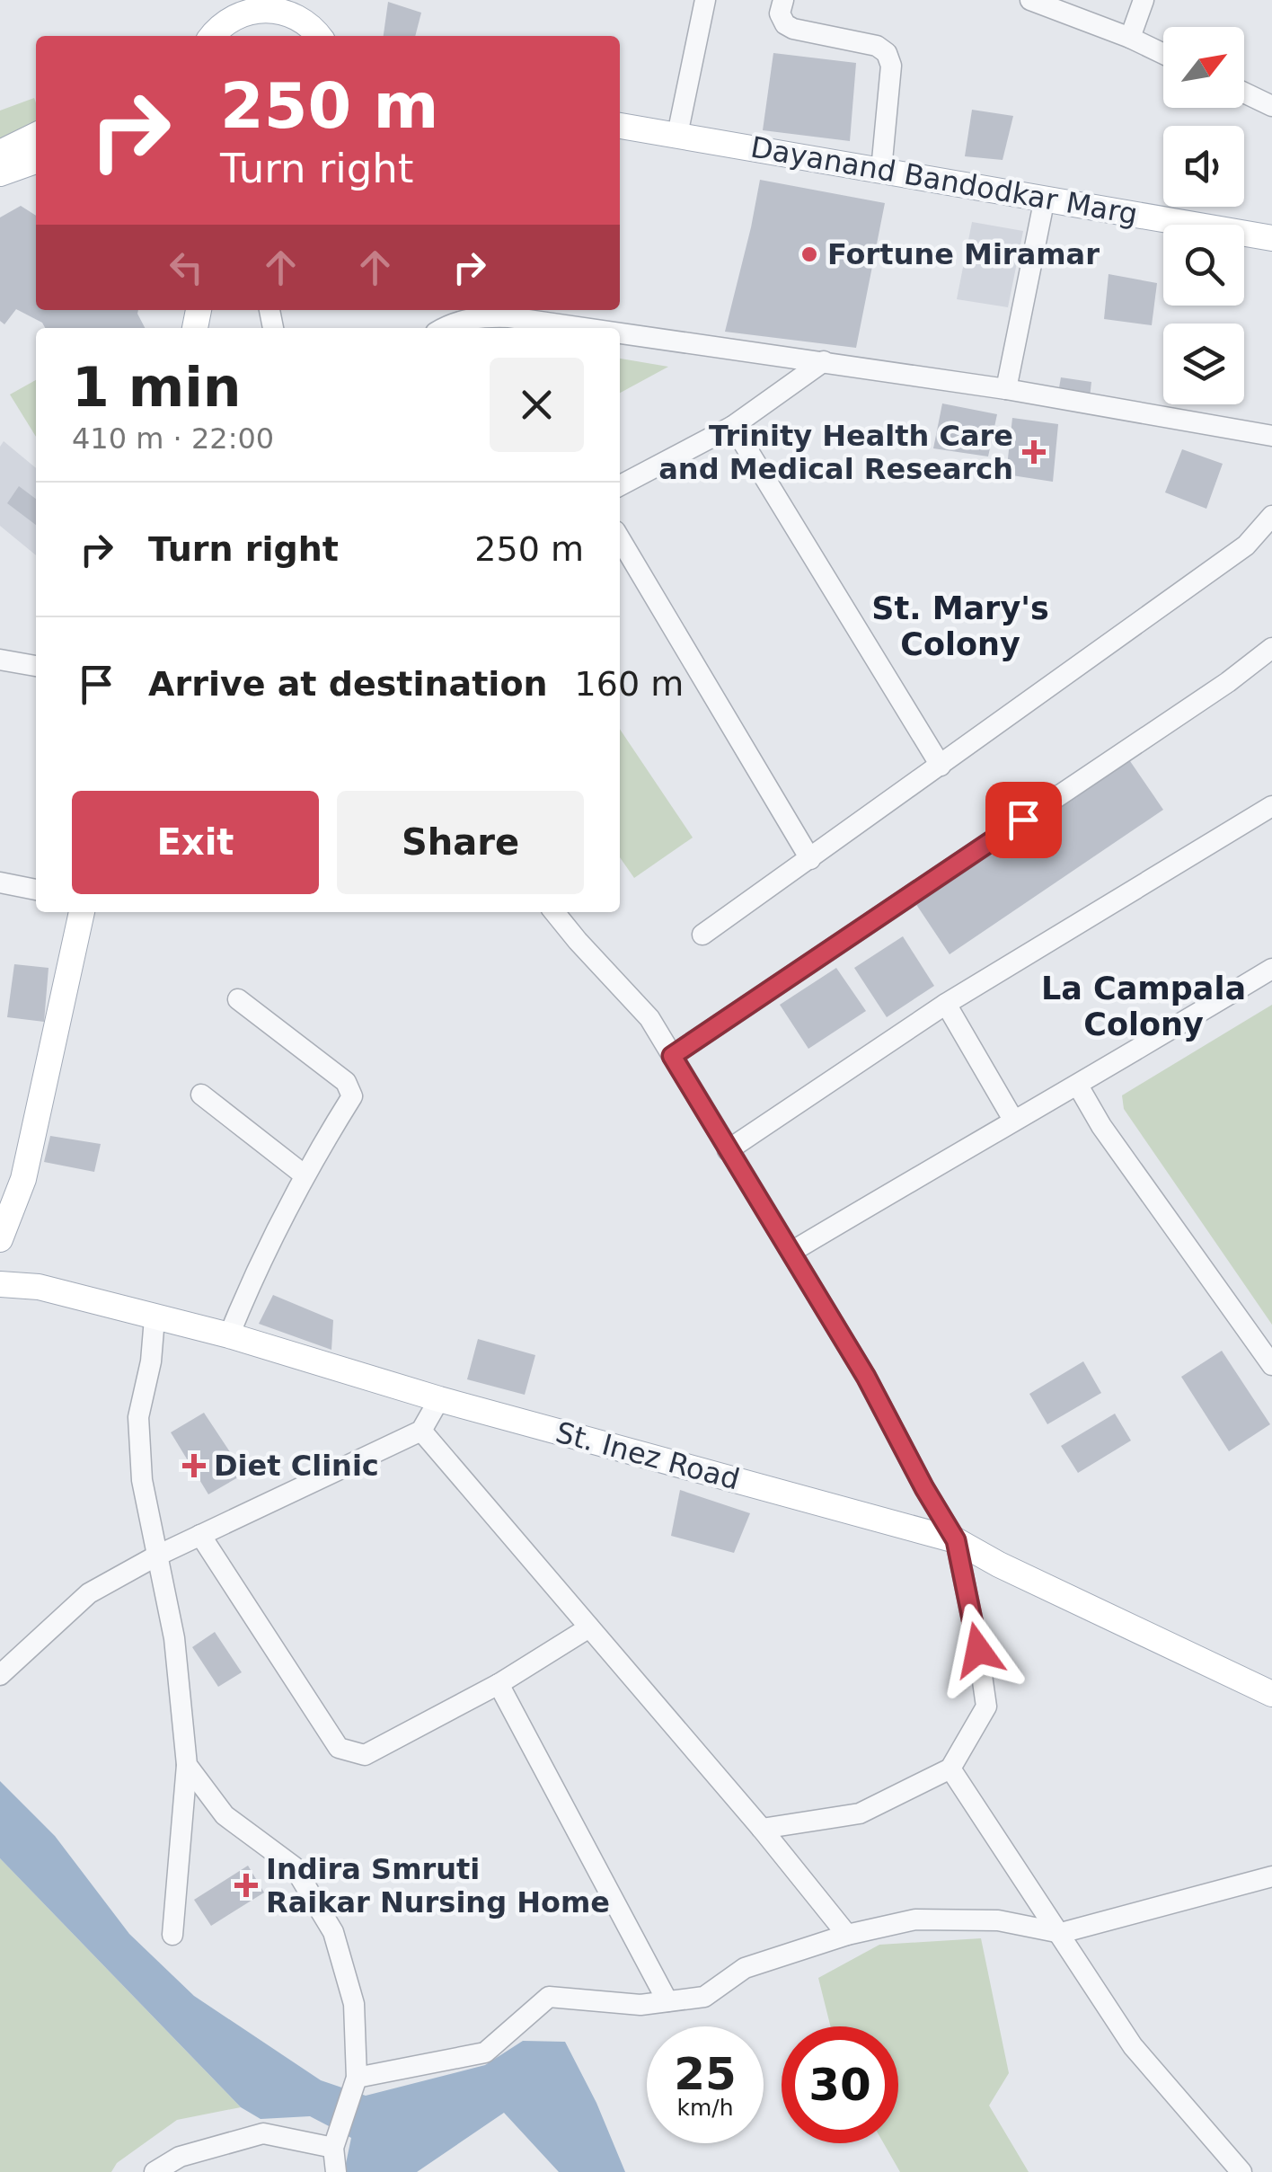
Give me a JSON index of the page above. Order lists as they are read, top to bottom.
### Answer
{
  "streets": {
    "main road": ["Dayanand Bandodkar Marg", "St. Inez Road"]
  },
  "districts": ["St. Mary's Colony", "La Campala Colony"],
  "places": {
    "other": ["Fortune Miramar"],
    "health": ["Trinity Health Care and Medical Research", "Diet Clinic", "Indira Smruti Raikar Nursing Home"]
  },
  "north": "top right",
  "page": {
    "turn": ["250 m", "Turn right"],
    "heading": ["1 min", "410 m · 22:00"],
    "list": [
      {
        "name": "Turn right",
        "value": "250 m"
      },
      {
        "name": "Arrive at destination",
        "value": "160 m"
      }
    ],
    "buttons": ["Exit", "Share"],
    "speed": "25 km/h",
    "limit": "30"
  }
}
